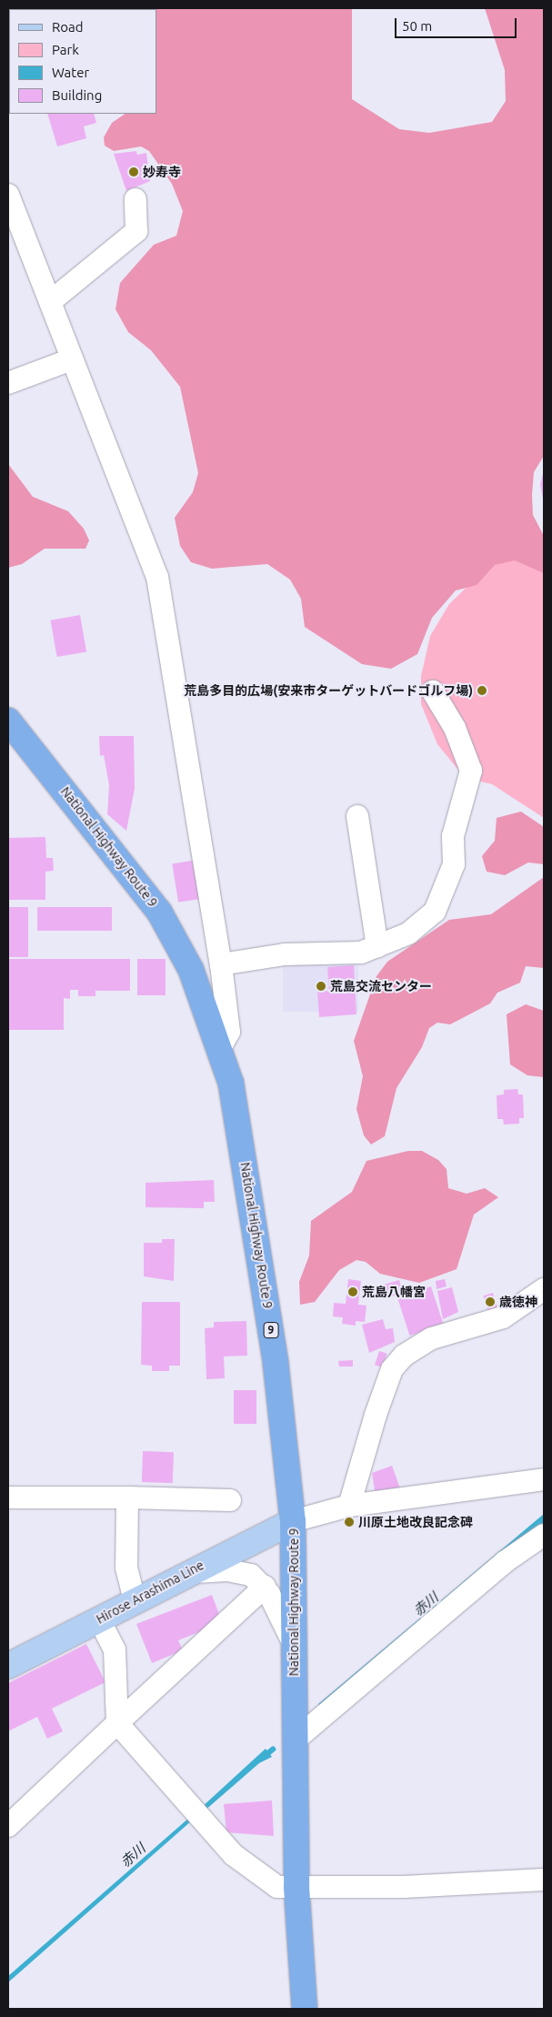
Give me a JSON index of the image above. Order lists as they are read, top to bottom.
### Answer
{
  "streets": {
    "highway": ["National Highway Route 9", "9"],
    "main road": ["Hirose Arashima Line"]
  },
  "crossings": [
    ["National Highway Route 9", "Hirose Arashima Line"]
  ],
  "water": ["赤川"],
  "places": [
    "妙寿寺",
    "荒島多目的広場(安来市ターゲットバードゴルフ場)",
    "荒島交流センター",
    "荒島八幡宮",
    "歳徳神",
    "川原土地改良記念碑"
  ],
  "legend": [
    "Road",
    "Park",
    "Water",
    "Building"
  ],
  "scale_bar": "50 m"
}
